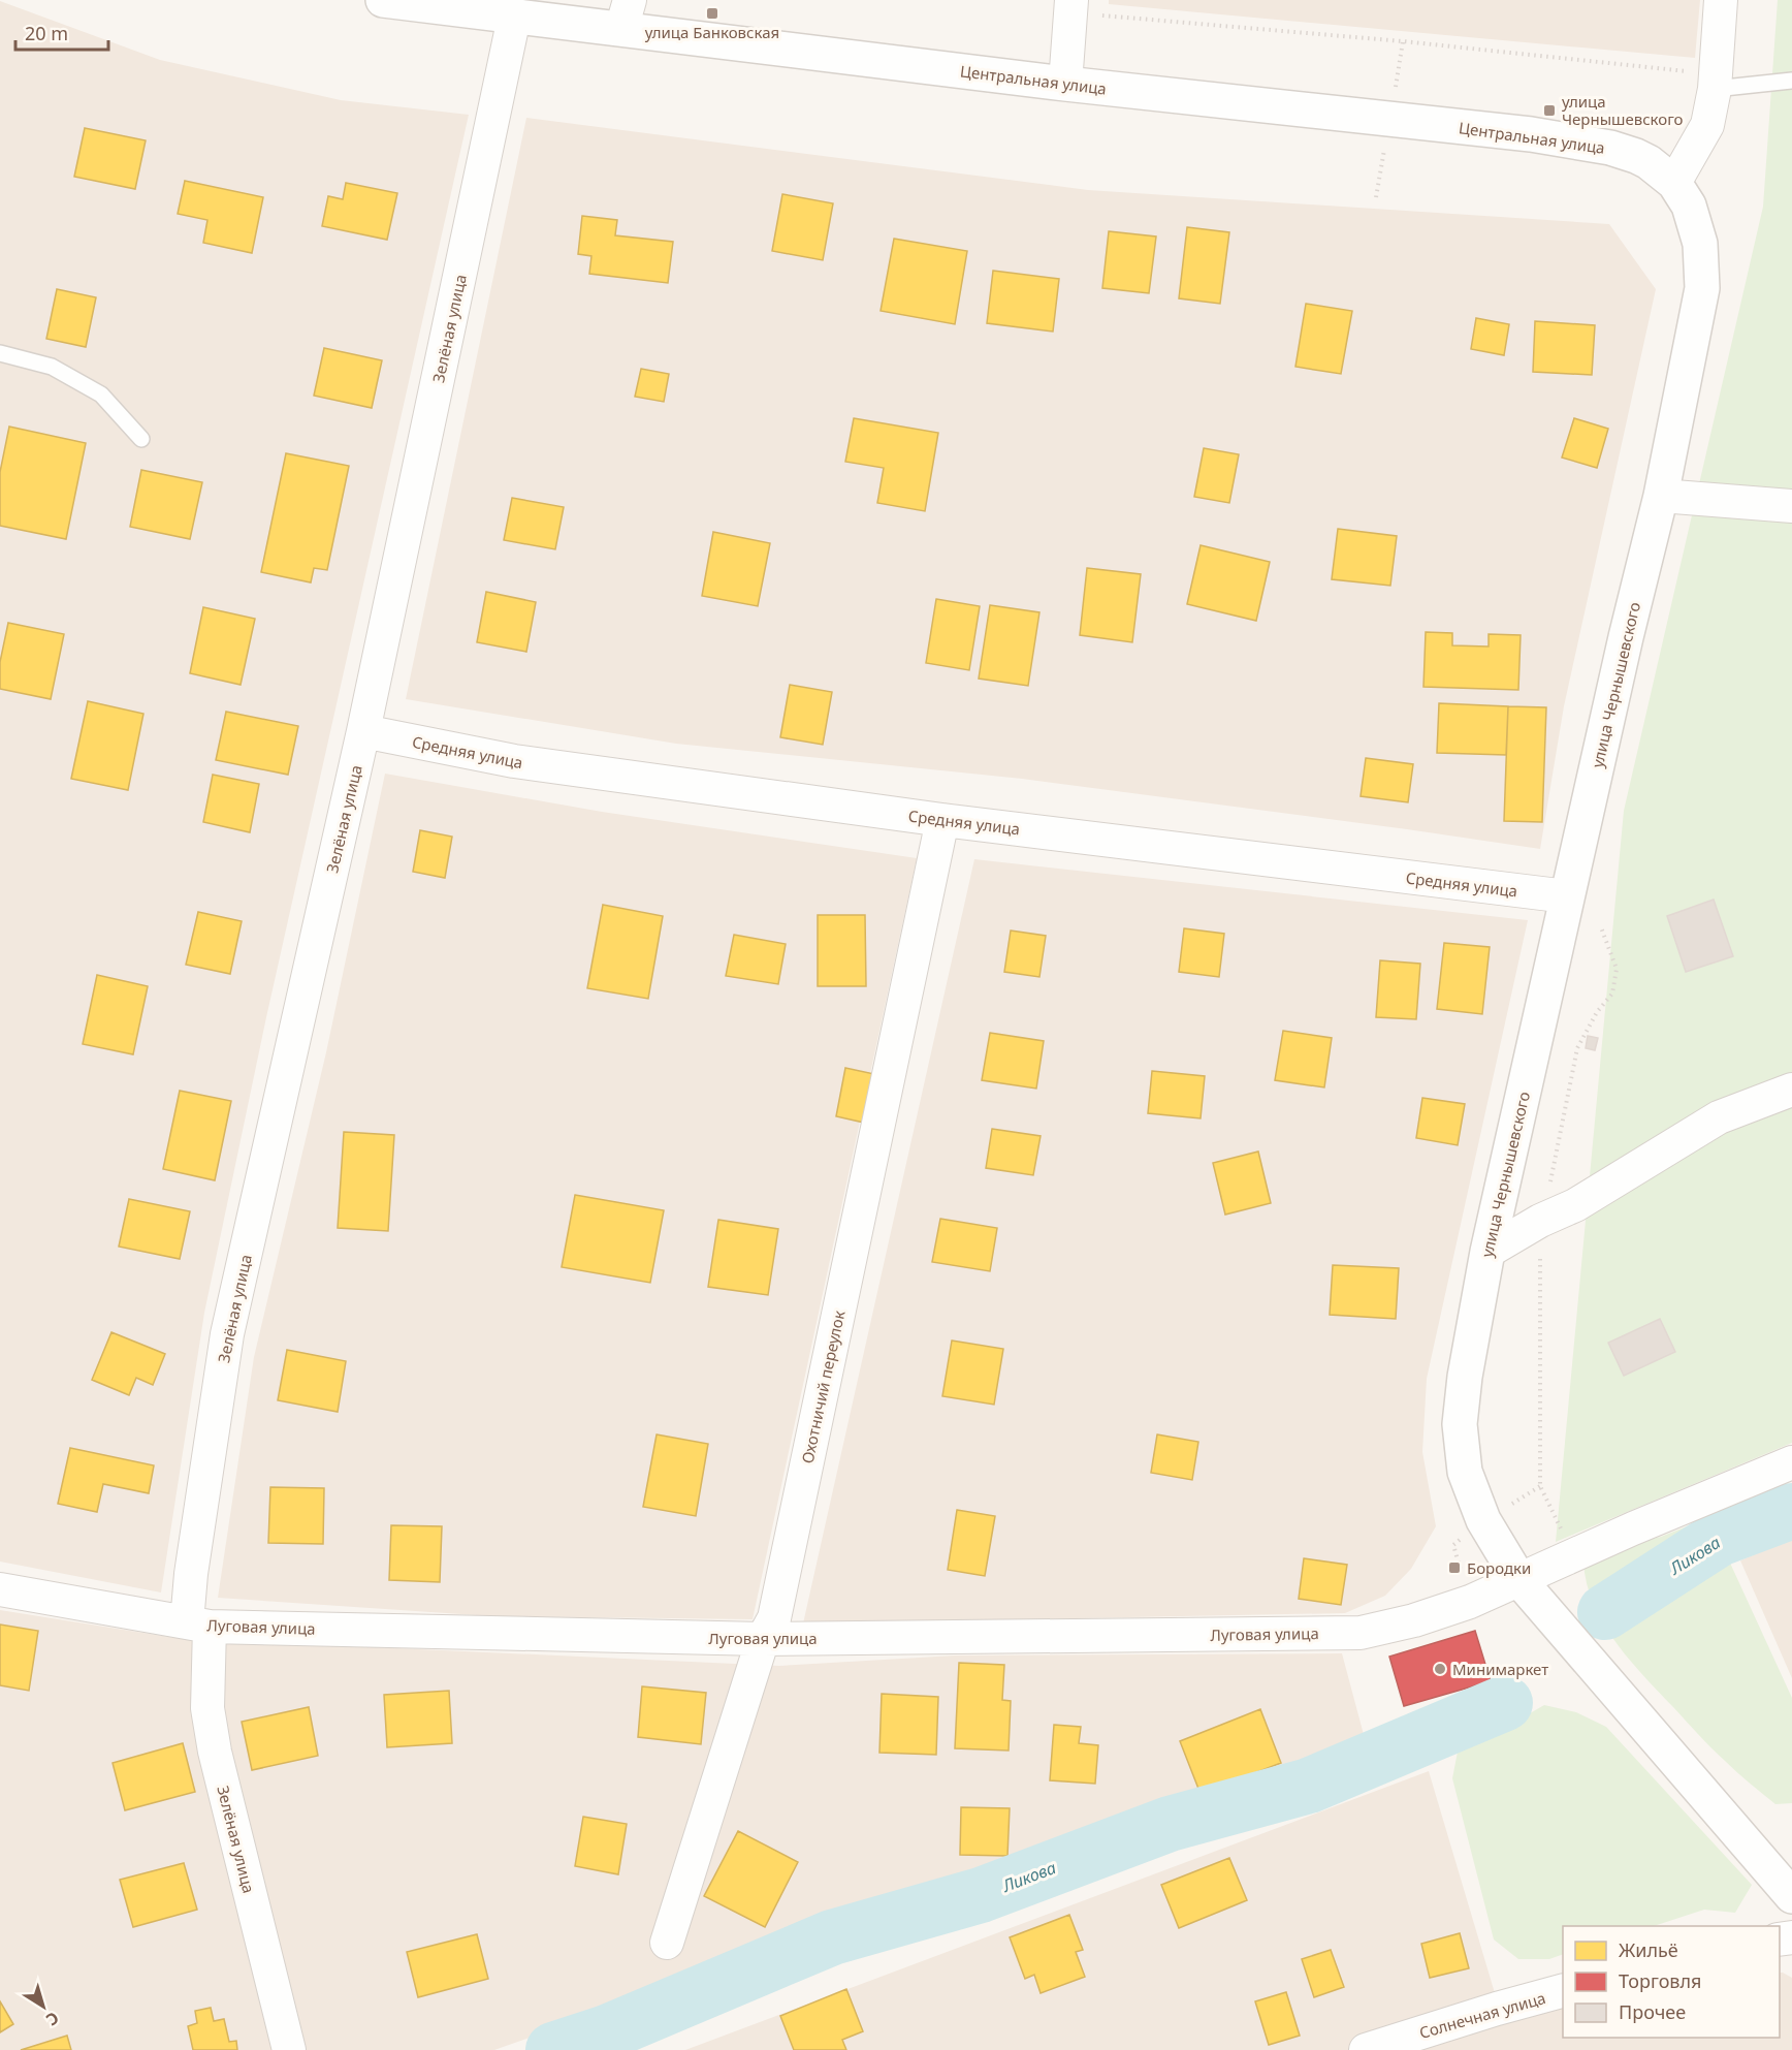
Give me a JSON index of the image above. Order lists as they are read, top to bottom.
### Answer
{
  "streets": {
    "street": [
      "Центральная улица",
      "Зелёная улица",
      "улица Чернышевского",
      "Средняя улица",
      "Охотничий переулок",
      "Луговая улица",
      "Солнечная улица"
    ]
  },
  "crossings": [
    ["Центральная улица", "Зелёная улица"],
    ["Центральная улица", "улица Чернышевского"],
    ["Зелёная улица", "Средняя улица"],
    ["Зелёная улица", "Луговая улица"],
    ["улица Чернышевского", "Средняя улица"],
    ["улица Чернышевского", "Луговая улица"],
    ["Средняя улица", "Охотничий переулок"],
    ["Охотничий переулок", "Луговая улица"]
  ],
  "water": ["Ликова"],
  "places": {
    "transit": ["улица Банковская", "улица Чернышевского", "Бородки"],
    "other": ["Минимаркет"]
  },
  "legend": ["Жильё", "Торговля", "Прочее"],
  "scale_bar": "20 m",
  "north": "bottom right"
}
